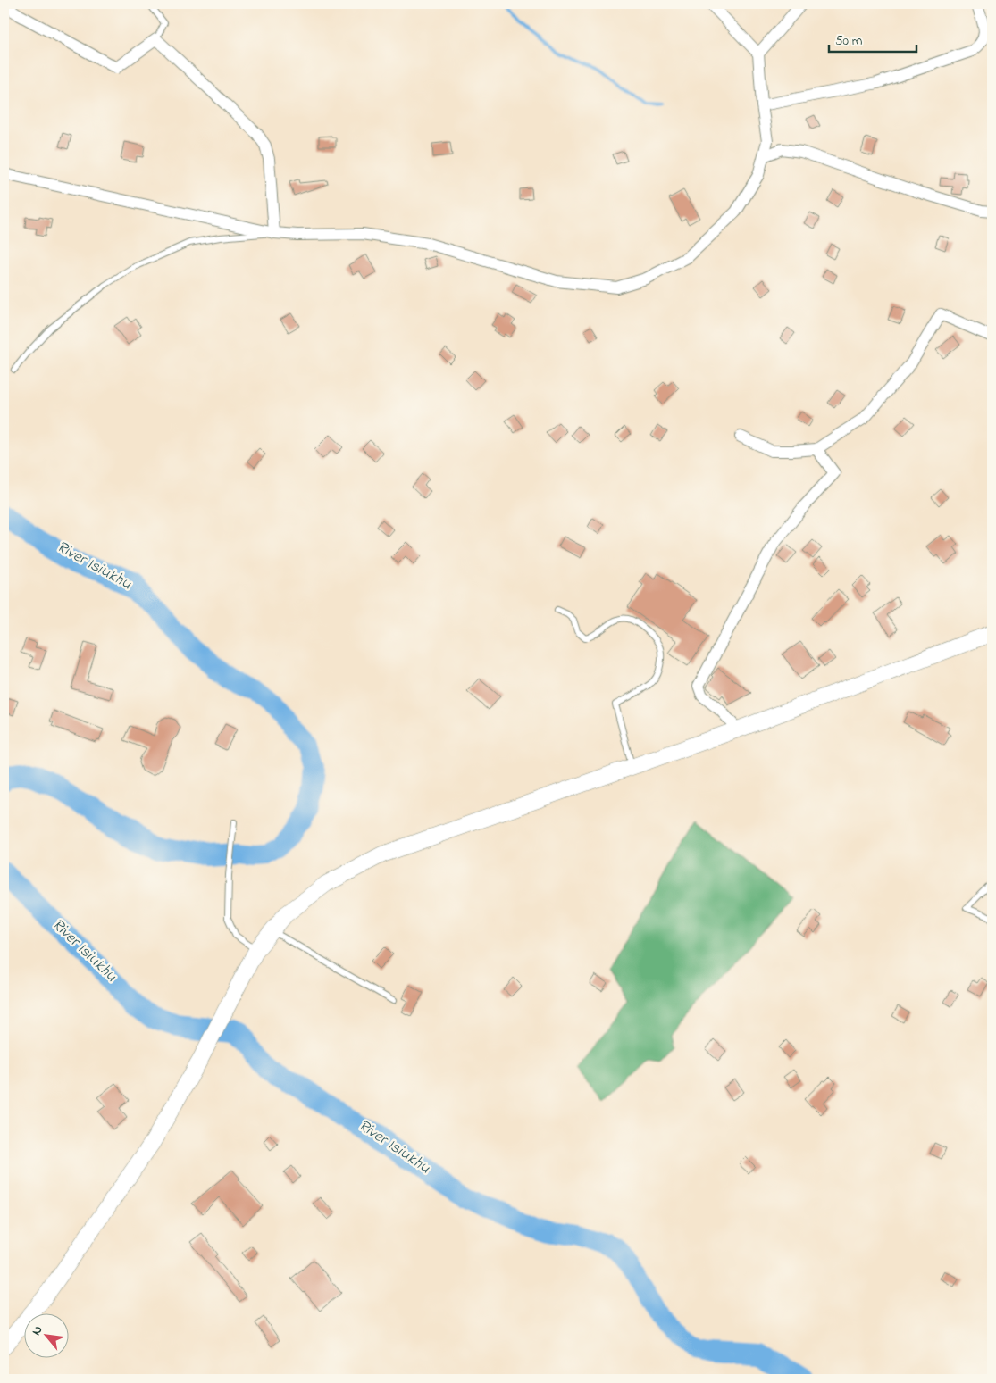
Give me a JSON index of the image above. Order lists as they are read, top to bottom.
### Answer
{
  "water": ["River Isiukhu"],
  "scale_bar": "50 m",
  "north": "top left"
}
